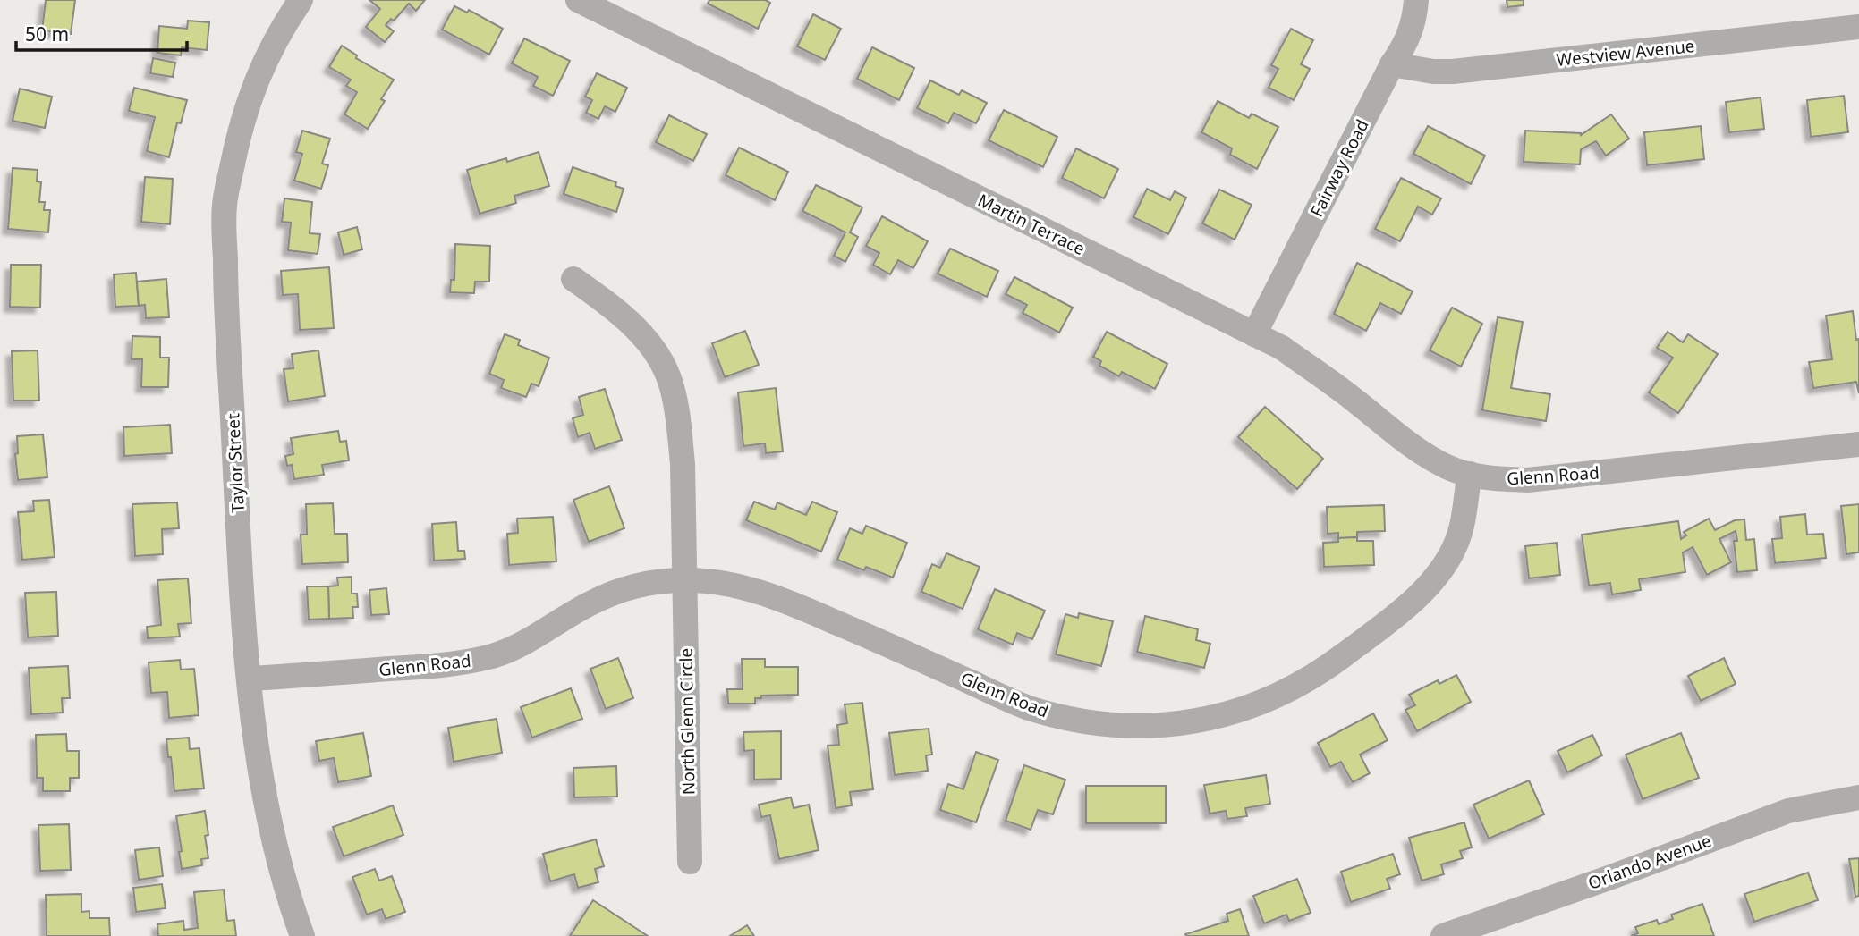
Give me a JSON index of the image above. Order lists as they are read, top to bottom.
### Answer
{
  "streets": {
    "street": [
      "Westview Avenue",
      "Fairway Road",
      "Martin Terrace",
      "Taylor Street",
      "Glenn Road",
      "North Glenn Circle",
      "Orlando Avenue"
    ]
  },
  "crossings": [
    ["Westview Avenue", "Fairway Road"],
    ["Fairway Road", "Martin Terrace"],
    ["Martin Terrace", "Glenn Road"],
    ["Taylor Street", "Glenn Road"],
    ["Glenn Road", "North Glenn Circle"]
  ],
  "scale_bar": "50 m"
}
